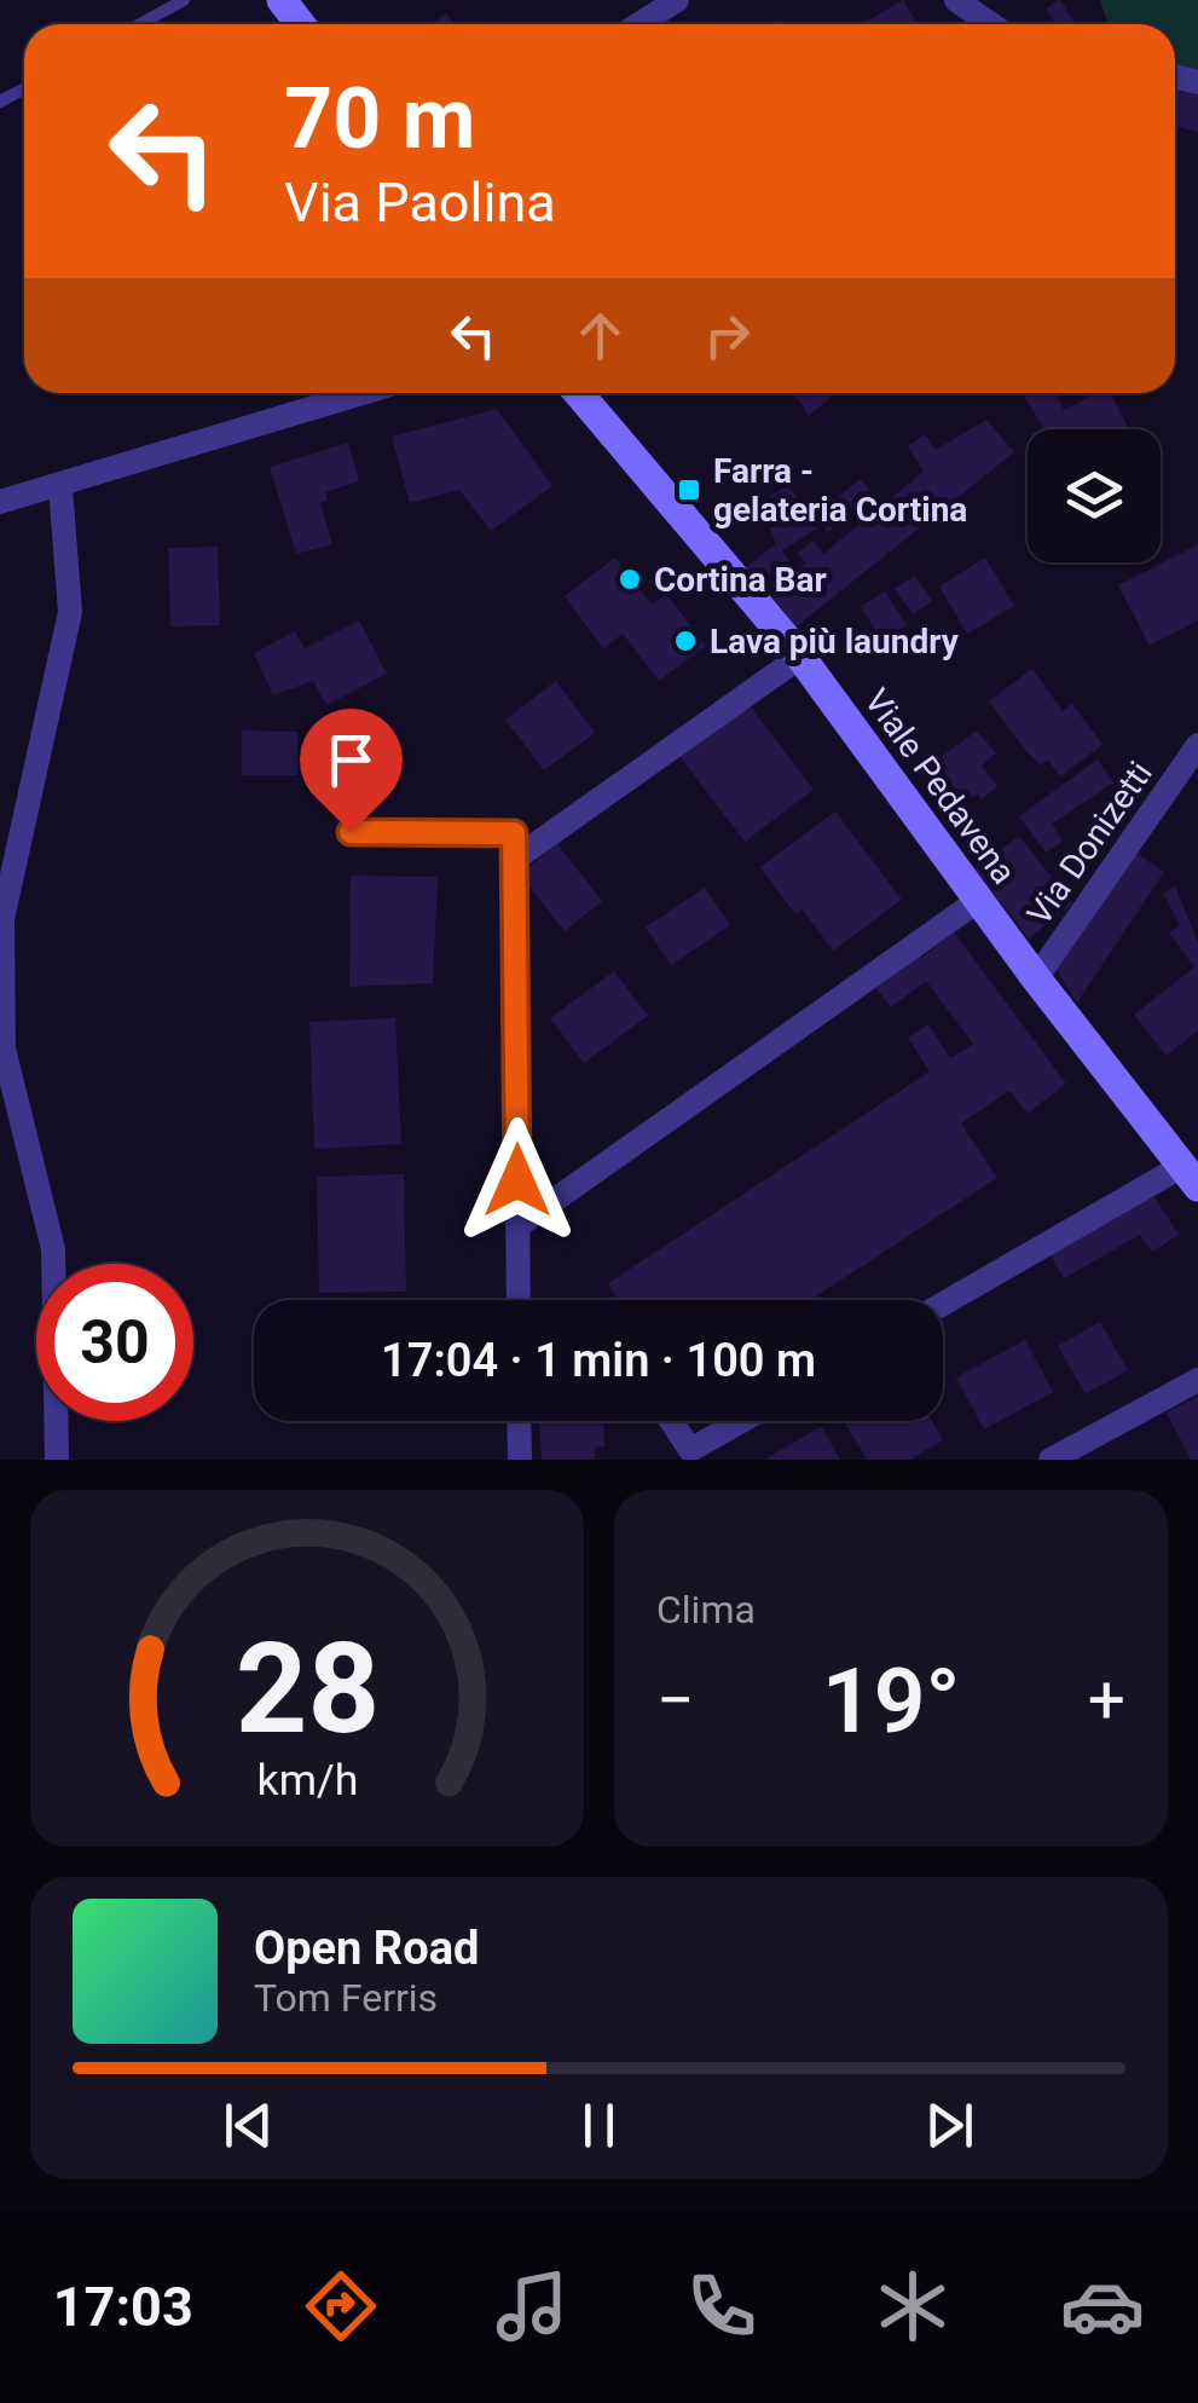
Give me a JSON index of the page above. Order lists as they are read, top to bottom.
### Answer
{
  "streets": {
    "main road": ["Viale Pedavena"],
    "street": ["Via Donizetti"]
  },
  "crossings": [
    ["Viale Pedavena", "Via Donizetti"]
  ],
  "places": {
    "transit": ["Farra - gelateria Cortina"],
    "other": ["Cortina Bar", "Lava più laundry"]
  },
  "page": {
    "turn": ["70 m", "Via Paolina"],
    "limit": "30",
    "trip": "17:04 · 1 min · 100 m",
    "tile": "Clima",
    "heat": ["−", "19°", "+"],
    "song": ["Open Road", "Tom Ferris"],
    "tabs": "17:03",
    "gauge": ["28", "km/h"]
  }
}
